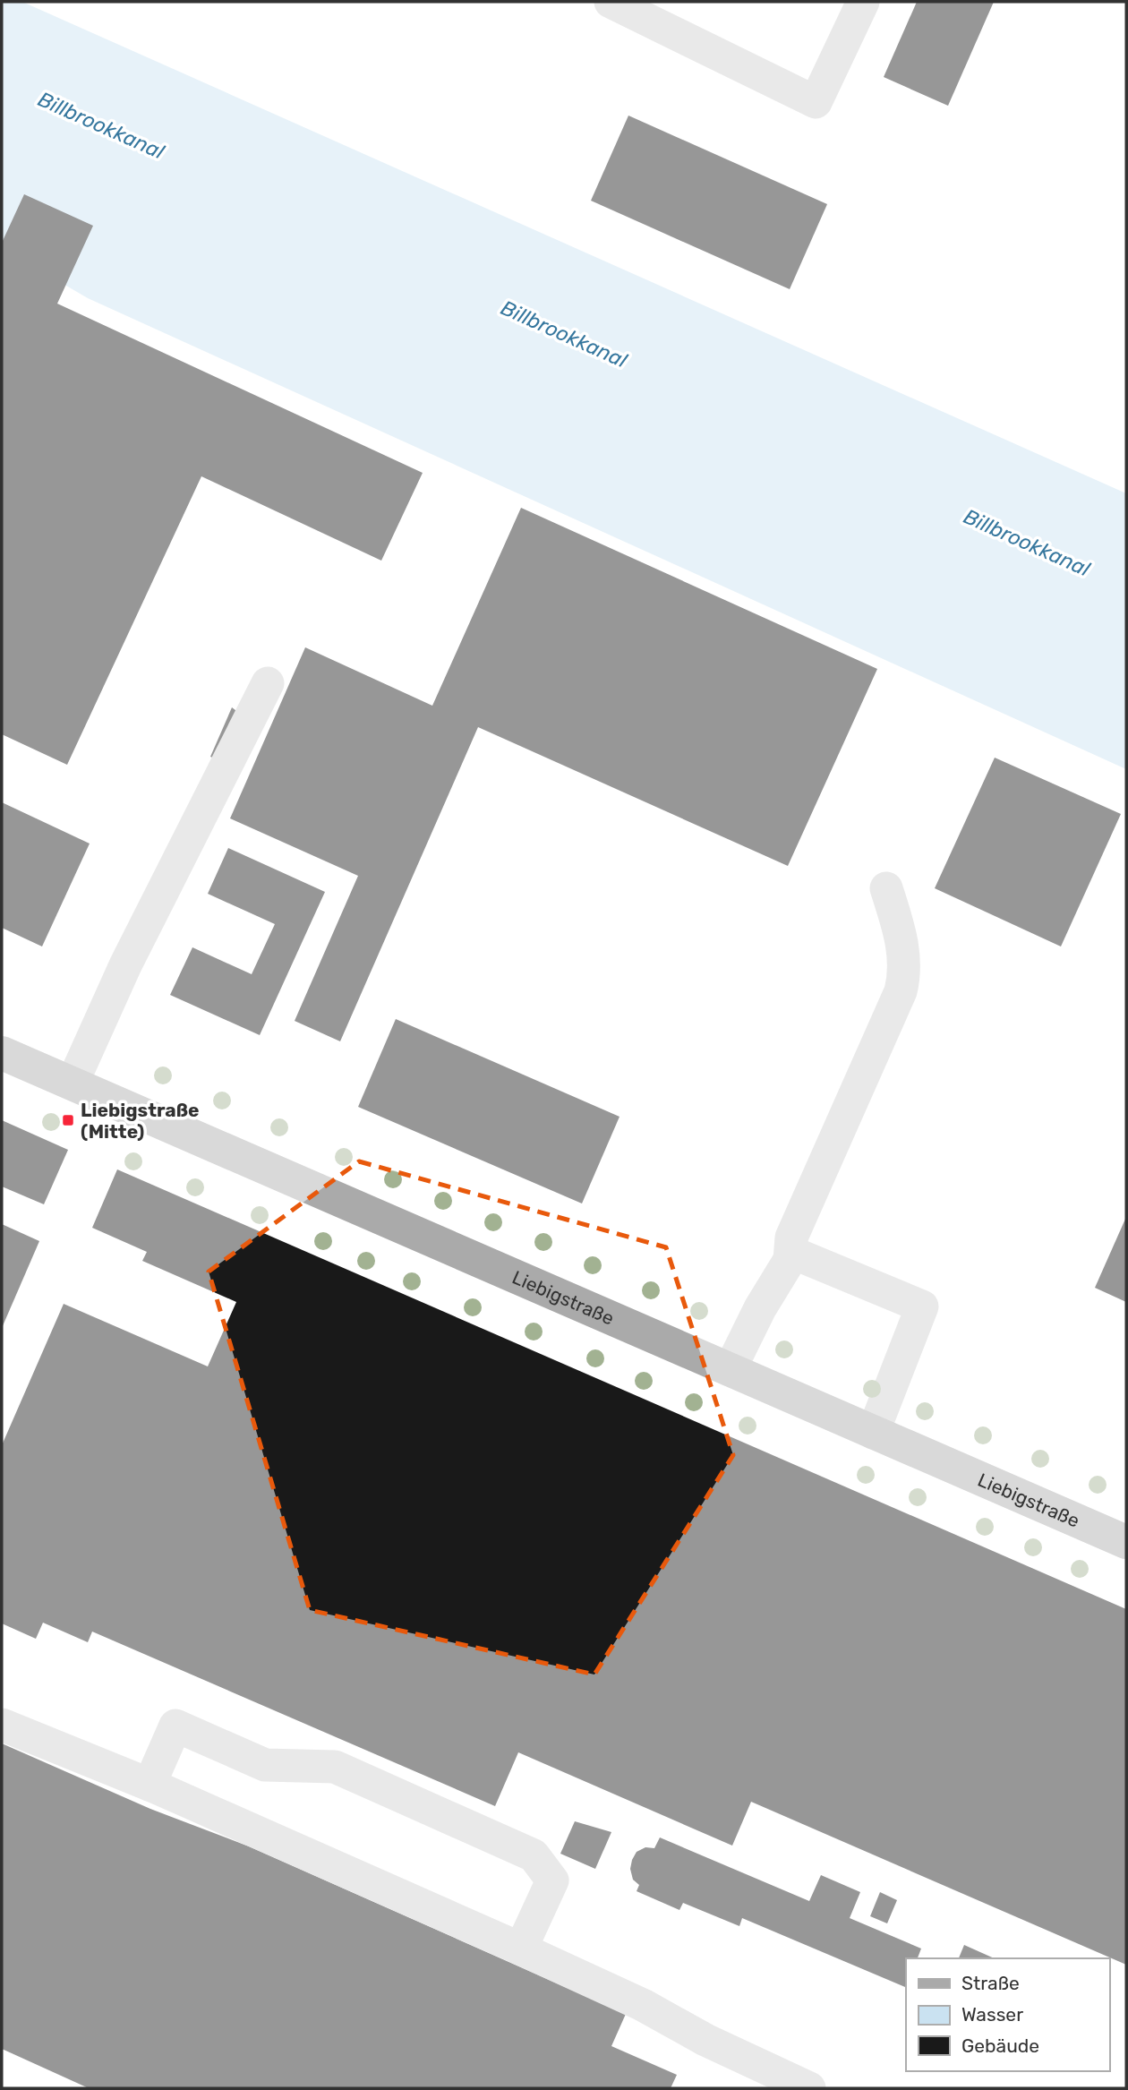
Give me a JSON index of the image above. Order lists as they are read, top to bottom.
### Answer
{
  "streets": {
    "main road": ["Liebigstraße"]
  },
  "water": ["Billbrookkanal"],
  "places": {
    "transit": ["Liebigstraße (Mitte)"]
  },
  "legend": ["Straße", "Wasser", "Gebäude"]
}
